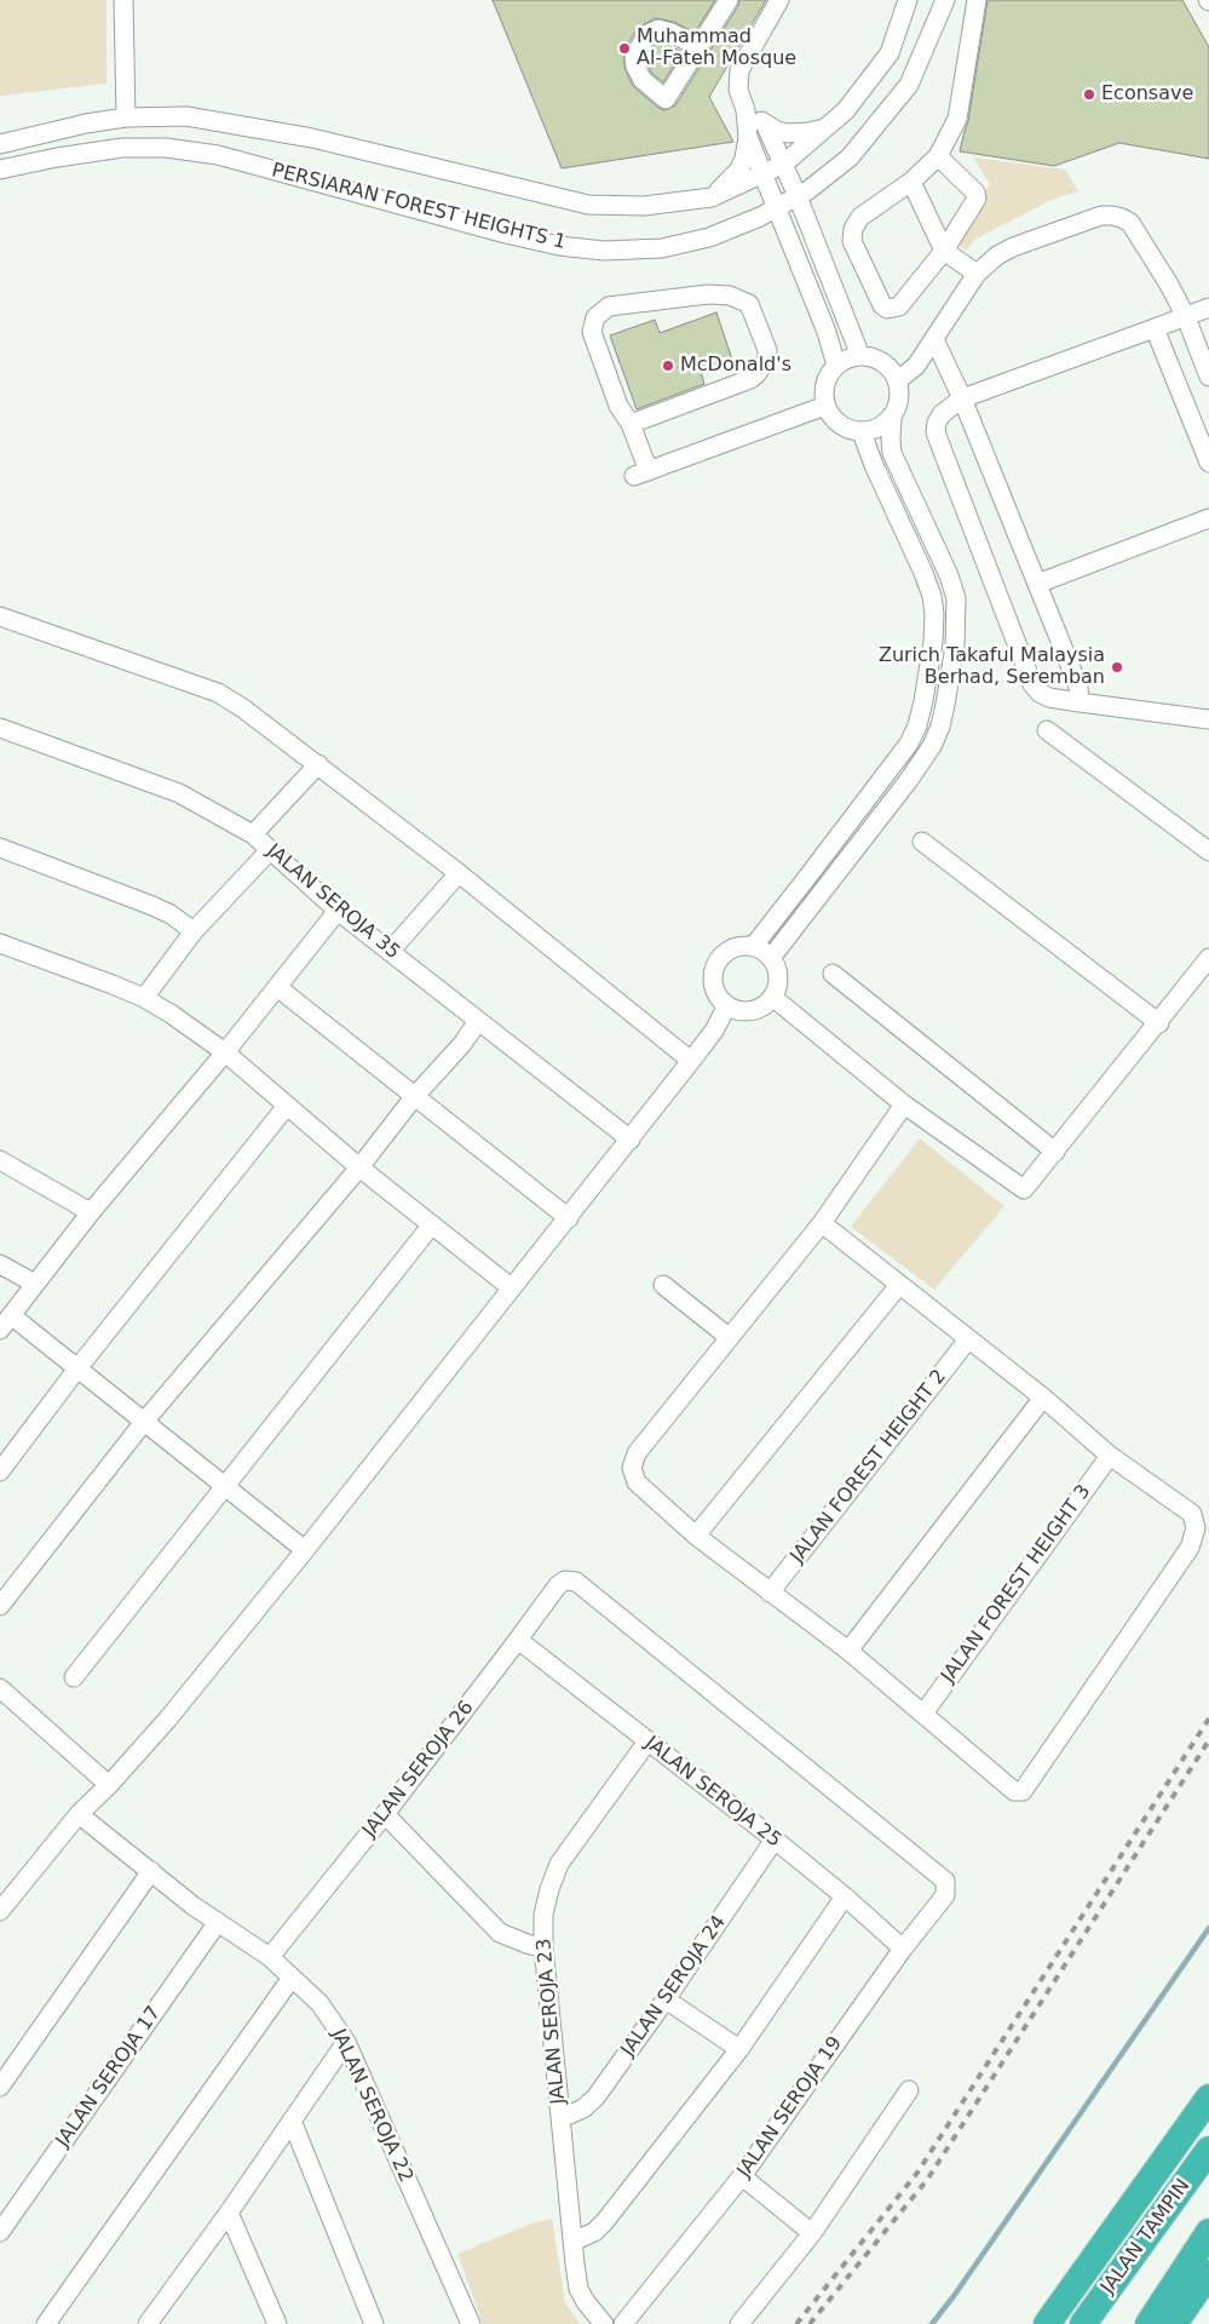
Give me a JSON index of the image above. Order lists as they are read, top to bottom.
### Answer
{
  "streets": {
    "highway": ["JALAN TAMPIN"],
    "street": [
      "PERSIARAN FOREST HEIGHTS 1",
      "JALAN SEROJA 35",
      "JALAN FOREST HEIGHT 2",
      "JALAN FOREST HEIGHT 3",
      "JALAN SEROJA 26",
      "JALAN SEROJA 25",
      "JALAN SEROJA 24",
      "JALAN SEROJA 23",
      "JALAN SEROJA 17",
      "JALAN SEROJA 22",
      "JALAN SEROJA 19"
    ]
  },
  "crossings": [
    ["JALAN SEROJA 26", "JALAN SEROJA 25"],
    ["JALAN SEROJA 26", "JALAN SEROJA 22"],
    ["JALAN SEROJA 26", "JALAN SEROJA 19"],
    ["JALAN SEROJA 25", "JALAN SEROJA 24"],
    ["JALAN SEROJA 25", "JALAN SEROJA 23"],
    ["JALAN SEROJA 25", "JALAN SEROJA 19"],
    ["JALAN SEROJA 24", "JALAN SEROJA 23"],
    ["JALAN SEROJA 17", "JALAN SEROJA 22"]
  ],
  "places": [
    "Muhammad Al-Fateh Mosque",
    "Econsave",
    "McDonald's",
    "Zurich Takaful Malaysia Berhad, Seremban"
  ]
}
